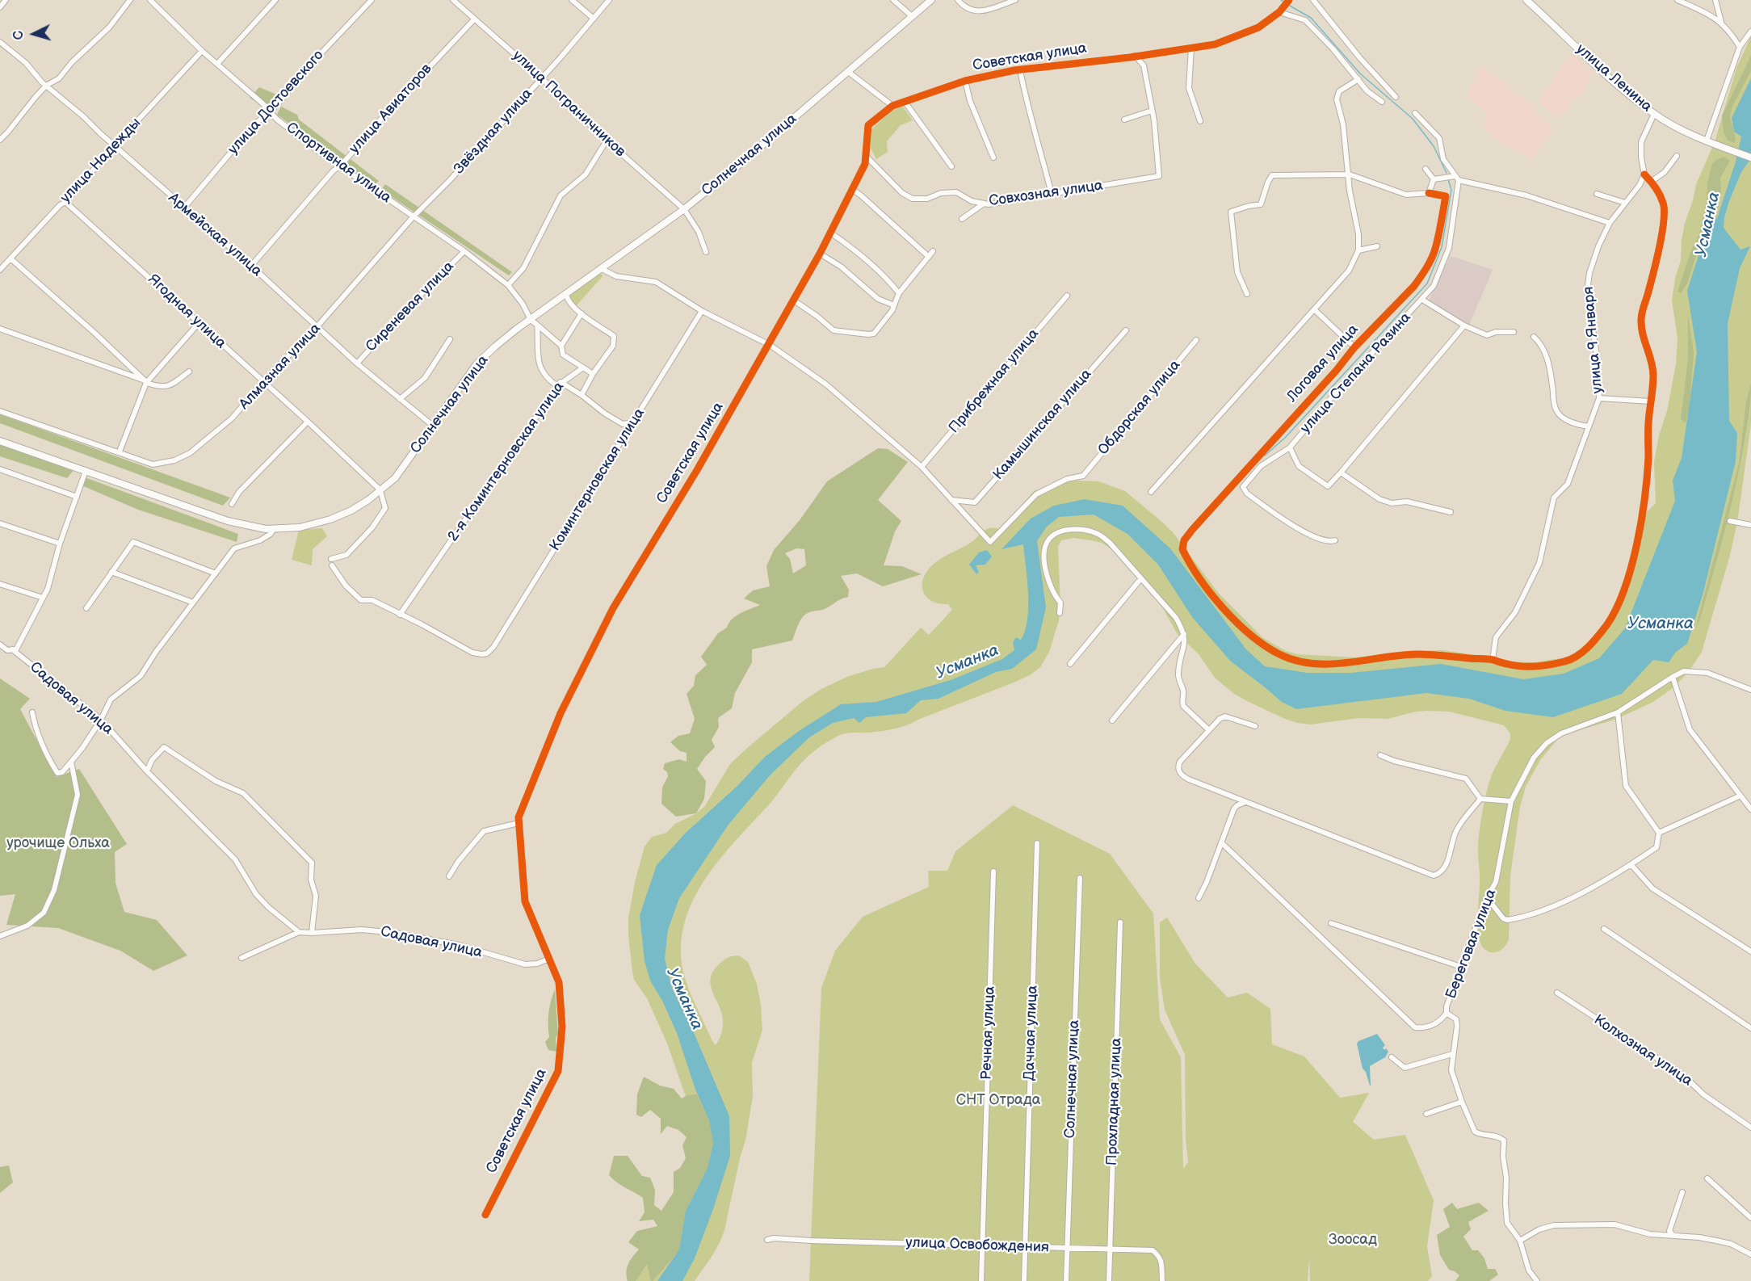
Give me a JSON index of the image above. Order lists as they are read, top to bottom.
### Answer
{
  "streets": {
    "main road": ["улица Ленина"],
    "street": [
      "Советская улица",
      "улица Достоевского",
      "улица Пограничников",
      "улица Авиаторов",
      "Звёздная улица",
      "Солнечная улица",
      "улица Надежды",
      "Спортивная улица",
      "Совхозная улица",
      "Армейская улица",
      "Сиреневая улица",
      "Ягодная улица",
      "улица 9 Января",
      "Логовая улица",
      "Алмазная улица",
      "улица Степана Разина",
      "Прибрежная улица",
      "Обдорская улица",
      "Камышинская улица",
      "2-я Коминтерновская улица",
      "Коминтерновская улица",
      "Садовая улица",
      "Береговая улица",
      "Речная улица",
      "Дачная улица",
      "Колхозная улица",
      "Прохладная улица",
      "улица Освобождения"
    ]
  },
  "crossings": [
    ["Советская улица", "Совхозная улица"],
    ["Советская улица", "Садовая улица"],
    ["улица Достоевского", "Спортивная улица"],
    ["улица Достоевского", "Армейская улица"],
    ["улица Пограничников", "улица Авиаторов"],
    ["улица Пограничников", "Звёздная улица"],
    ["улица Пограничников", "Солнечная улица"],
    ["улица Авиаторов", "Спортивная улица"],
    ["улица Авиаторов", "Армейская улица"],
    ["Звёздная улица", "Спортивная улица"],
    ["Звёздная улица", "Алмазная улица"],
    ["Солнечная улица", "Спортивная улица"],
    ["Солнечная улица", "Армейская улица"],
    ["Солнечная улица", "Ягодная улица"],
    ["Солнечная улица", "улица Освобождения"],
    ["улица Надежды", "Спортивная улица"],
    ["улица Надежды", "Армейская улица"],
    ["улица Надежды", "Ягодная улица"],
    ["Спортивная улица", "Сиреневая улица"],
    ["Спортивная улица", "Алмазная улица"],
    ["Армейская улица", "Сиреневая улица"],
    ["Армейская улица", "Алмазная улица"],
    ["Ягодная улица", "Алмазная улица"],
    ["улица 9 Января", "Логовая улица"],
    ["Обдорская улица", "Камышинская улица"],
    ["2-я Коминтерновская улица", "Коминтерновская улица"],
    ["Речная улица", "улица Освобождения"],
    ["Дачная улица", "улица Освобождения"],
    ["Прохладная улица", "улица Освобождения"]
  ],
  "water": ["Усманка"],
  "parks": ["урочище Ольха", "СНТ Отрада", "Зоосад"],
  "north": "left"
}
